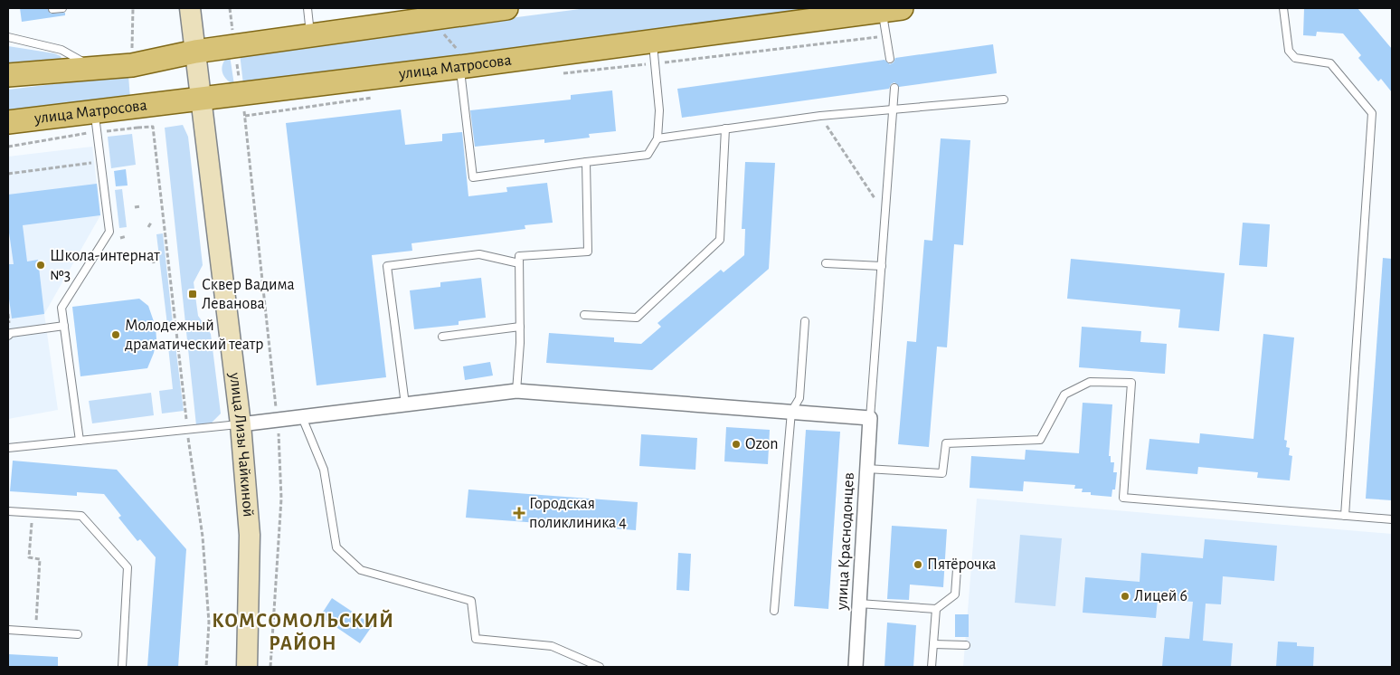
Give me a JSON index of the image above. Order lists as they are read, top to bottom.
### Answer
{
  "streets": {
    "main road": ["улица Матросова", "улица Лизы Чайкиной"],
    "street": ["улица Краснодонцев"]
  },
  "crossings": [
    ["улица Матросова", "улица Лизы Чайкиной"]
  ],
  "districts": ["КОМСОМОЛЬСКИЙ РАЙОН"],
  "places": {
    "other": [
      "Школа-интернат №3",
      "Молодежный драматический театр",
      "Ozon",
      "Пятёрочка",
      "Лицей 6"
    ],
    "transit": ["Сквер Вадима Леванова"],
    "health": ["Городская поликлиника 4"]
  }
}
